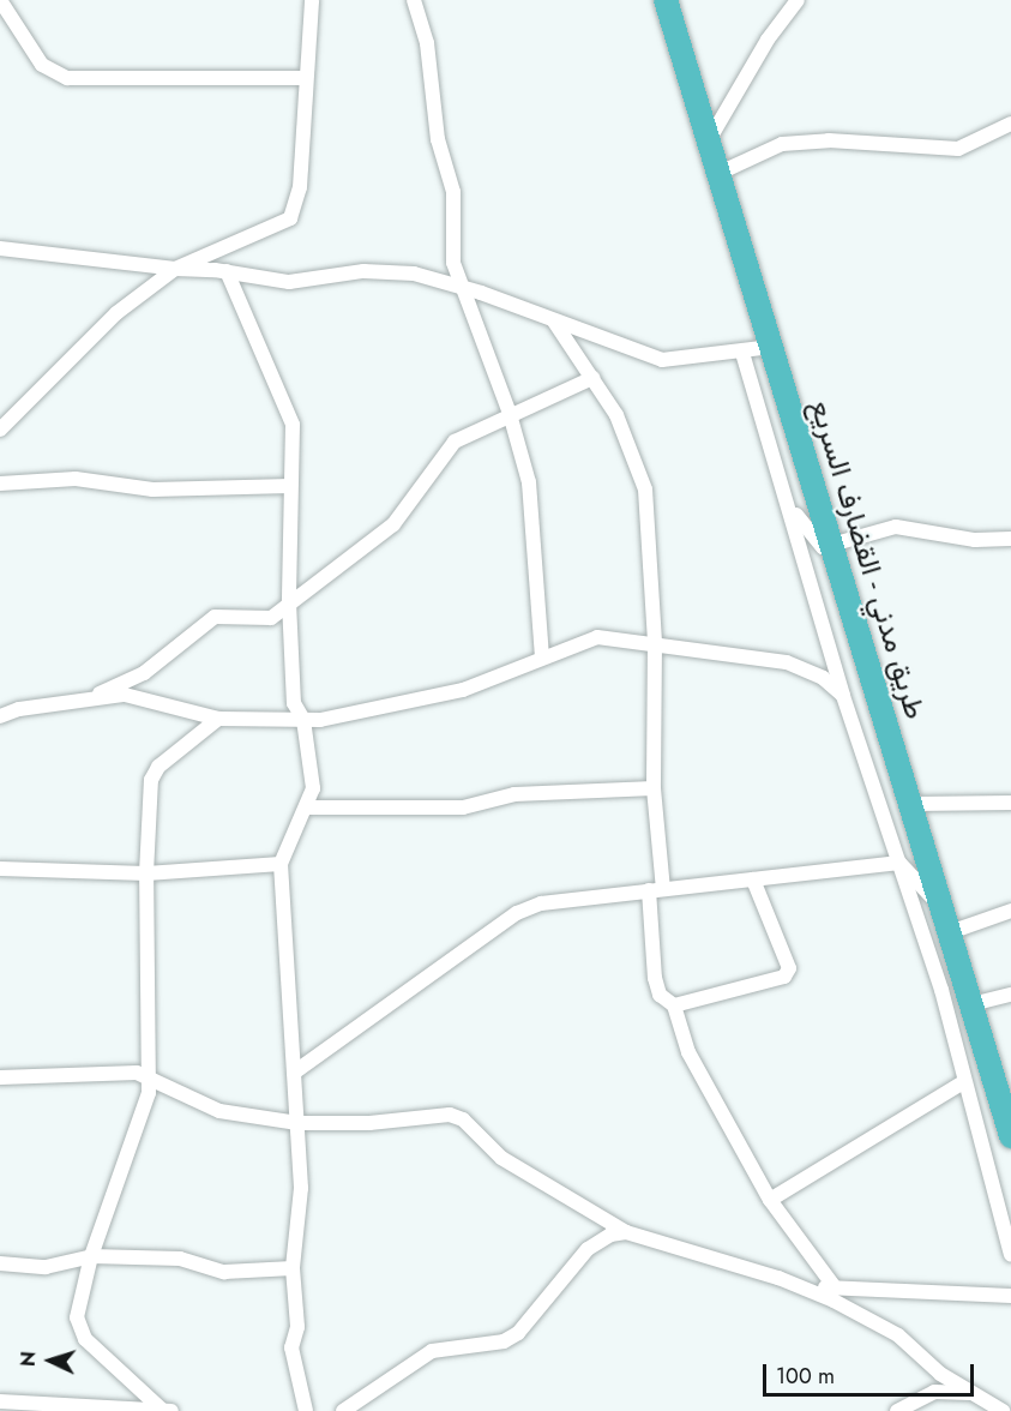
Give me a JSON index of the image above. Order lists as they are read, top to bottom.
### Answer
{
  "streets": {
    "highway": ["طريق مدني - القضارف السريع"]
  },
  "scale_bar": "100 m",
  "north": "left"
}
